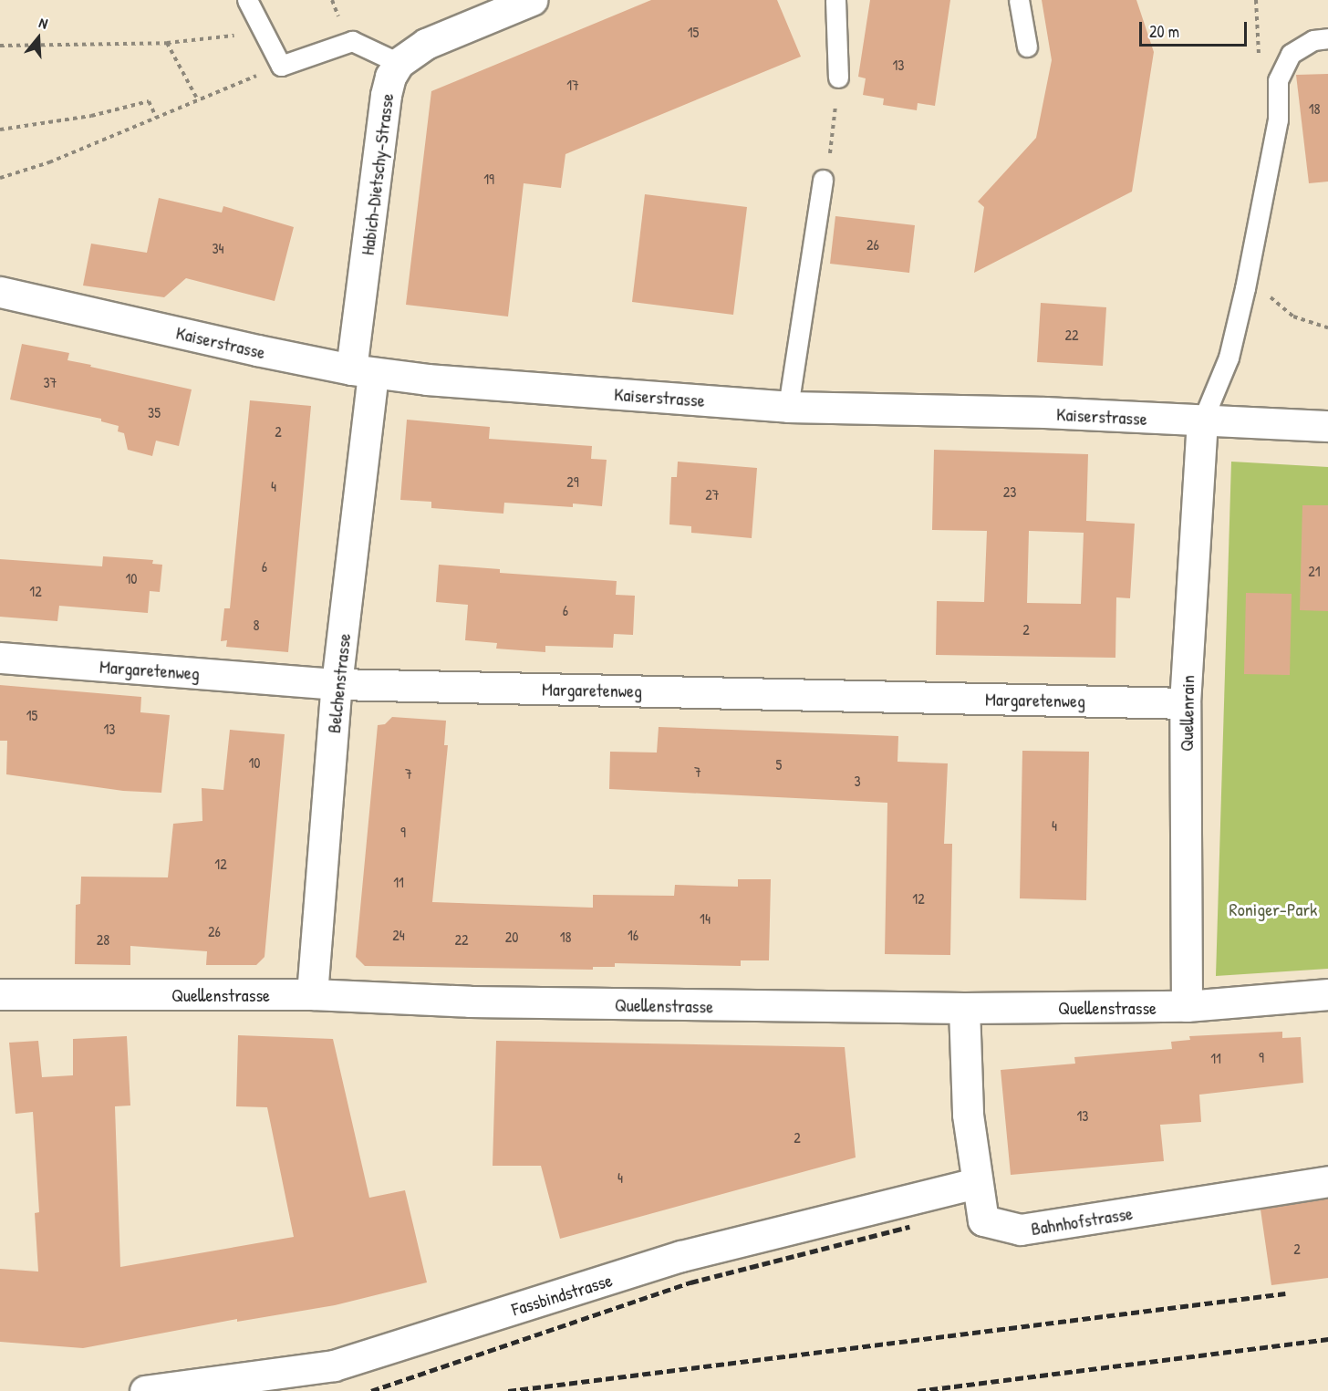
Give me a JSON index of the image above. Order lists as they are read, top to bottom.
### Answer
{
  "streets": {
    "street": [
      "Habich-Dietschy-Strasse",
      "Kaiserstrasse",
      "Margaretenweg",
      "Belchenstrasse",
      "Quellenrain",
      "Quellenstrasse",
      "Bahnhofstrasse",
      "Fassbindstrasse"
    ]
  },
  "crossings": [
    ["Habich-Dietschy-Strasse", "Kaiserstrasse"],
    ["Habich-Dietschy-Strasse", "Belchenstrasse"],
    ["Kaiserstrasse", "Belchenstrasse"],
    ["Kaiserstrasse", "Quellenrain"],
    ["Margaretenweg", "Belchenstrasse"],
    ["Margaretenweg", "Quellenrain"],
    ["Belchenstrasse", "Quellenstrasse"],
    ["Quellenrain", "Quellenstrasse"],
    ["Quellenstrasse", "Bahnhofstrasse"],
    ["Bahnhofstrasse", "Fassbindstrasse"]
  ],
  "parks": ["Roniger-Park"],
  "house_numbers": [
    "15",
    "13",
    "17",
    "18",
    "19",
    "26",
    "34",
    "22",
    "37",
    "35",
    "2",
    "29",
    "4",
    "23",
    "27",
    "6",
    "21",
    "10",
    "12",
    "6",
    "8",
    "2",
    "15",
    "13",
    "10",
    "5",
    "7",
    "7",
    "3",
    "4",
    "9",
    "12",
    "11",
    "12",
    "14",
    "26",
    "24",
    "16",
    "20",
    "18",
    "28",
    "22",
    "9",
    "11",
    "13",
    "2",
    "4",
    "2"
  ],
  "scale_bar": "20 m",
  "north": "top"
}
